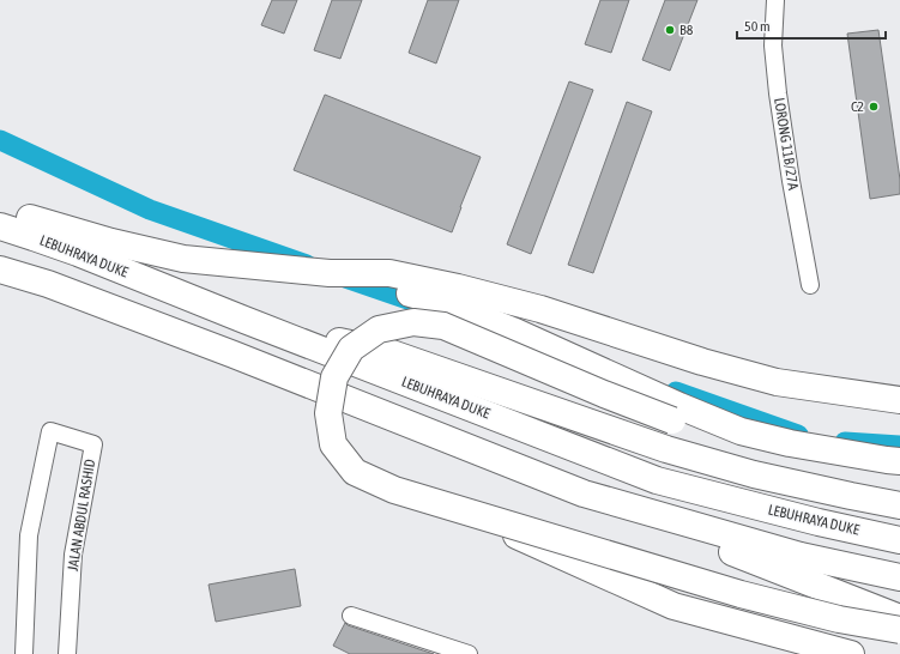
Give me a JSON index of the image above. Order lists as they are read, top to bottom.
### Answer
{
  "streets": {
    "highway": ["LEBUHRAYA DUKE"],
    "street": ["LORONG 11B/27A", "JALAN ABDUL RASHID"]
  },
  "places": ["B8", "C2"],
  "scale_bar": "50 m"
}
